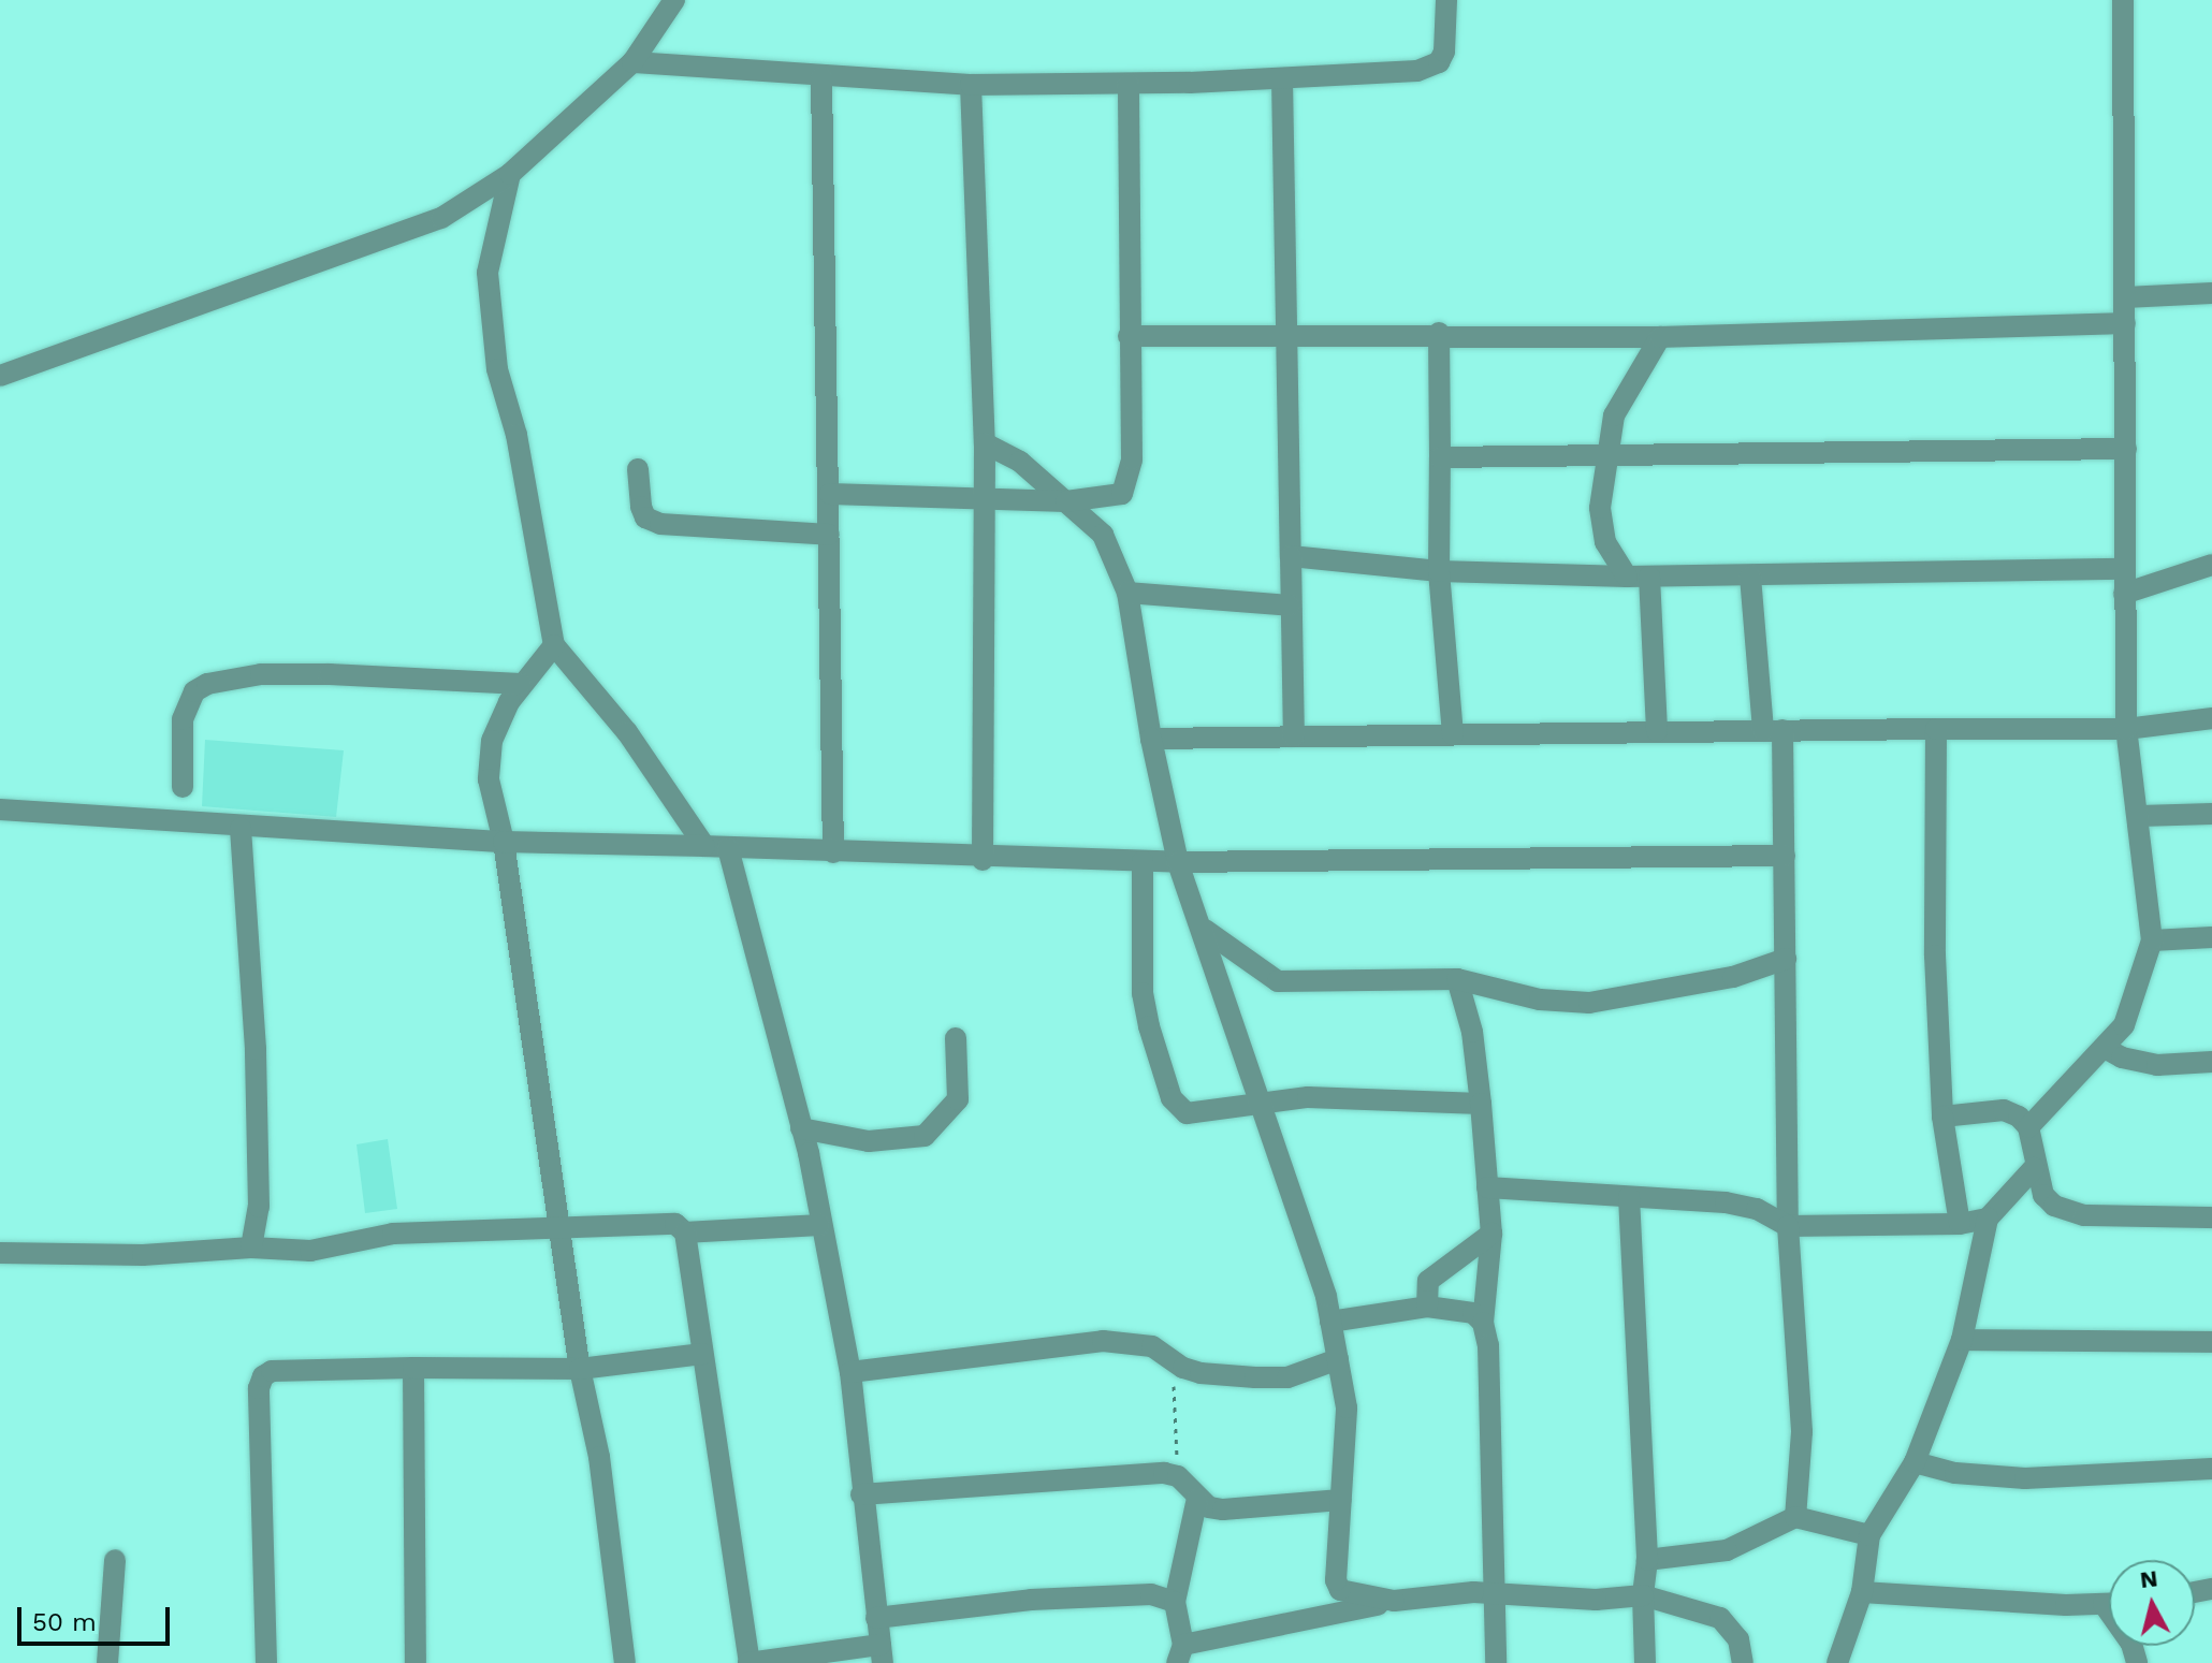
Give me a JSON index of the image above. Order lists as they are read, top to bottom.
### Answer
{
  "scale_bar": "50 m",
  "north": "top"
}
